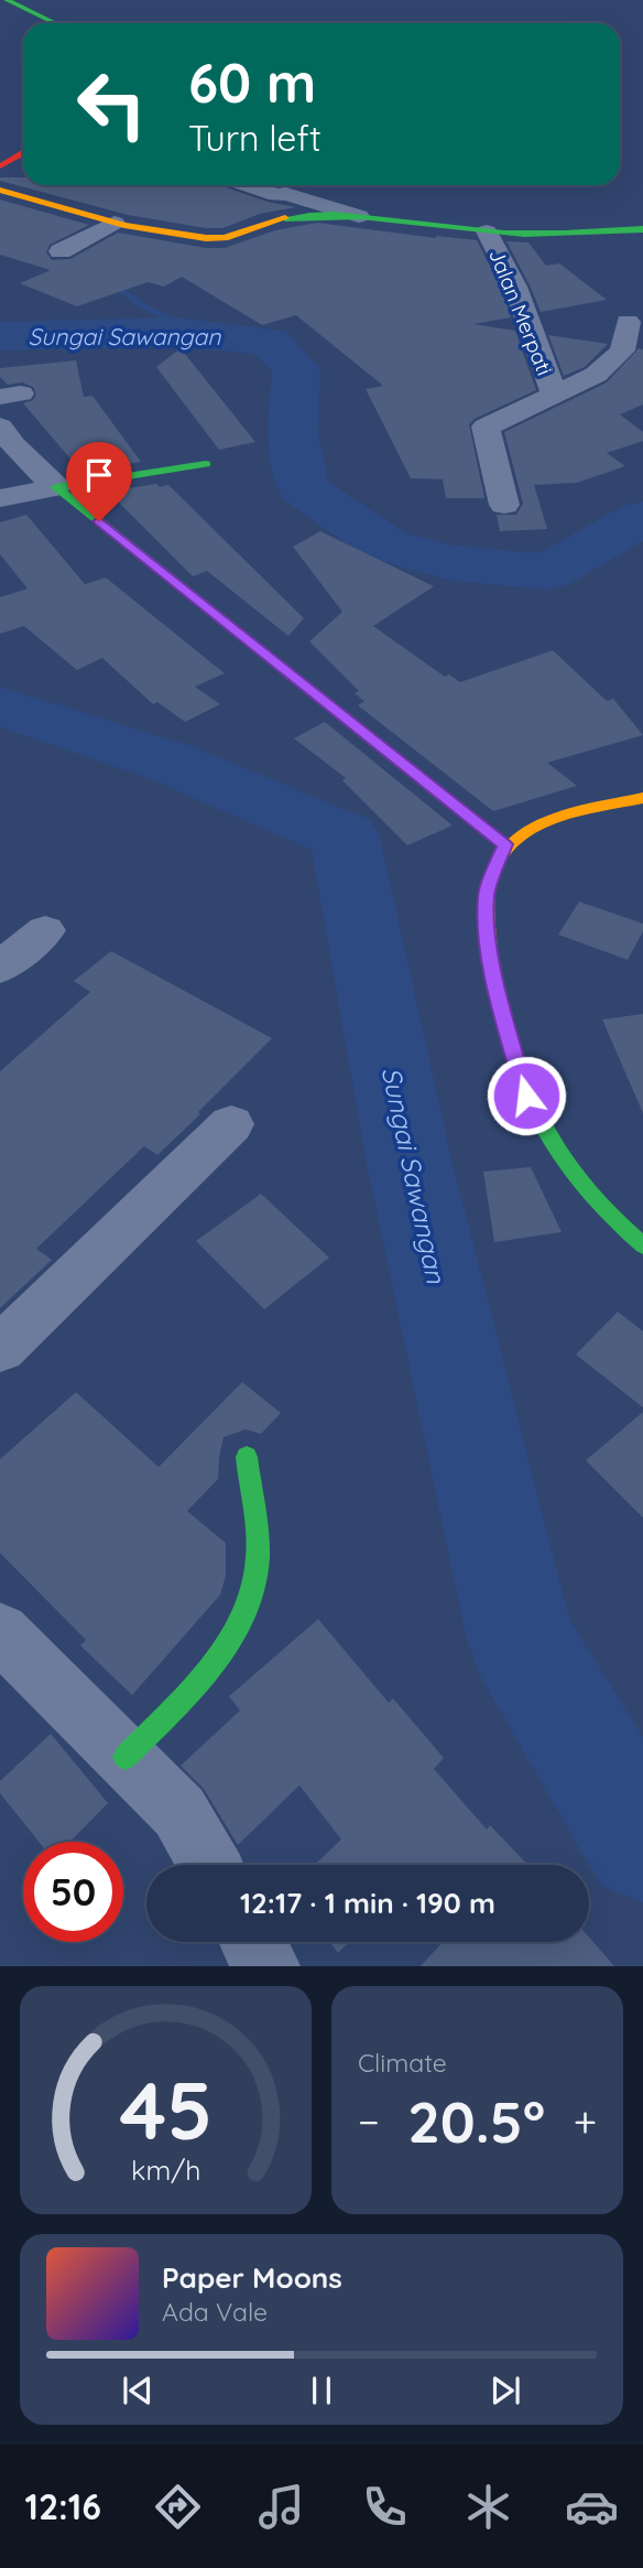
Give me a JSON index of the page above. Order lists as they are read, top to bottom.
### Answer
{
  "streets": {
    "street": ["Jalan Merpati"]
  },
  "water": ["Sungai Sawangan"],
  "page": {
    "turn": ["60 m", "Turn left"],
    "limit": "50",
    "trip": "12:17 · 1 min · 190 m",
    "tile": "Climate",
    "heat": ["−", "20.5°", "+"],
    "song": ["Paper Moons", "Ada Vale"],
    "tabs": "12:16",
    "gauge": ["45", "km/h"]
  }
}
